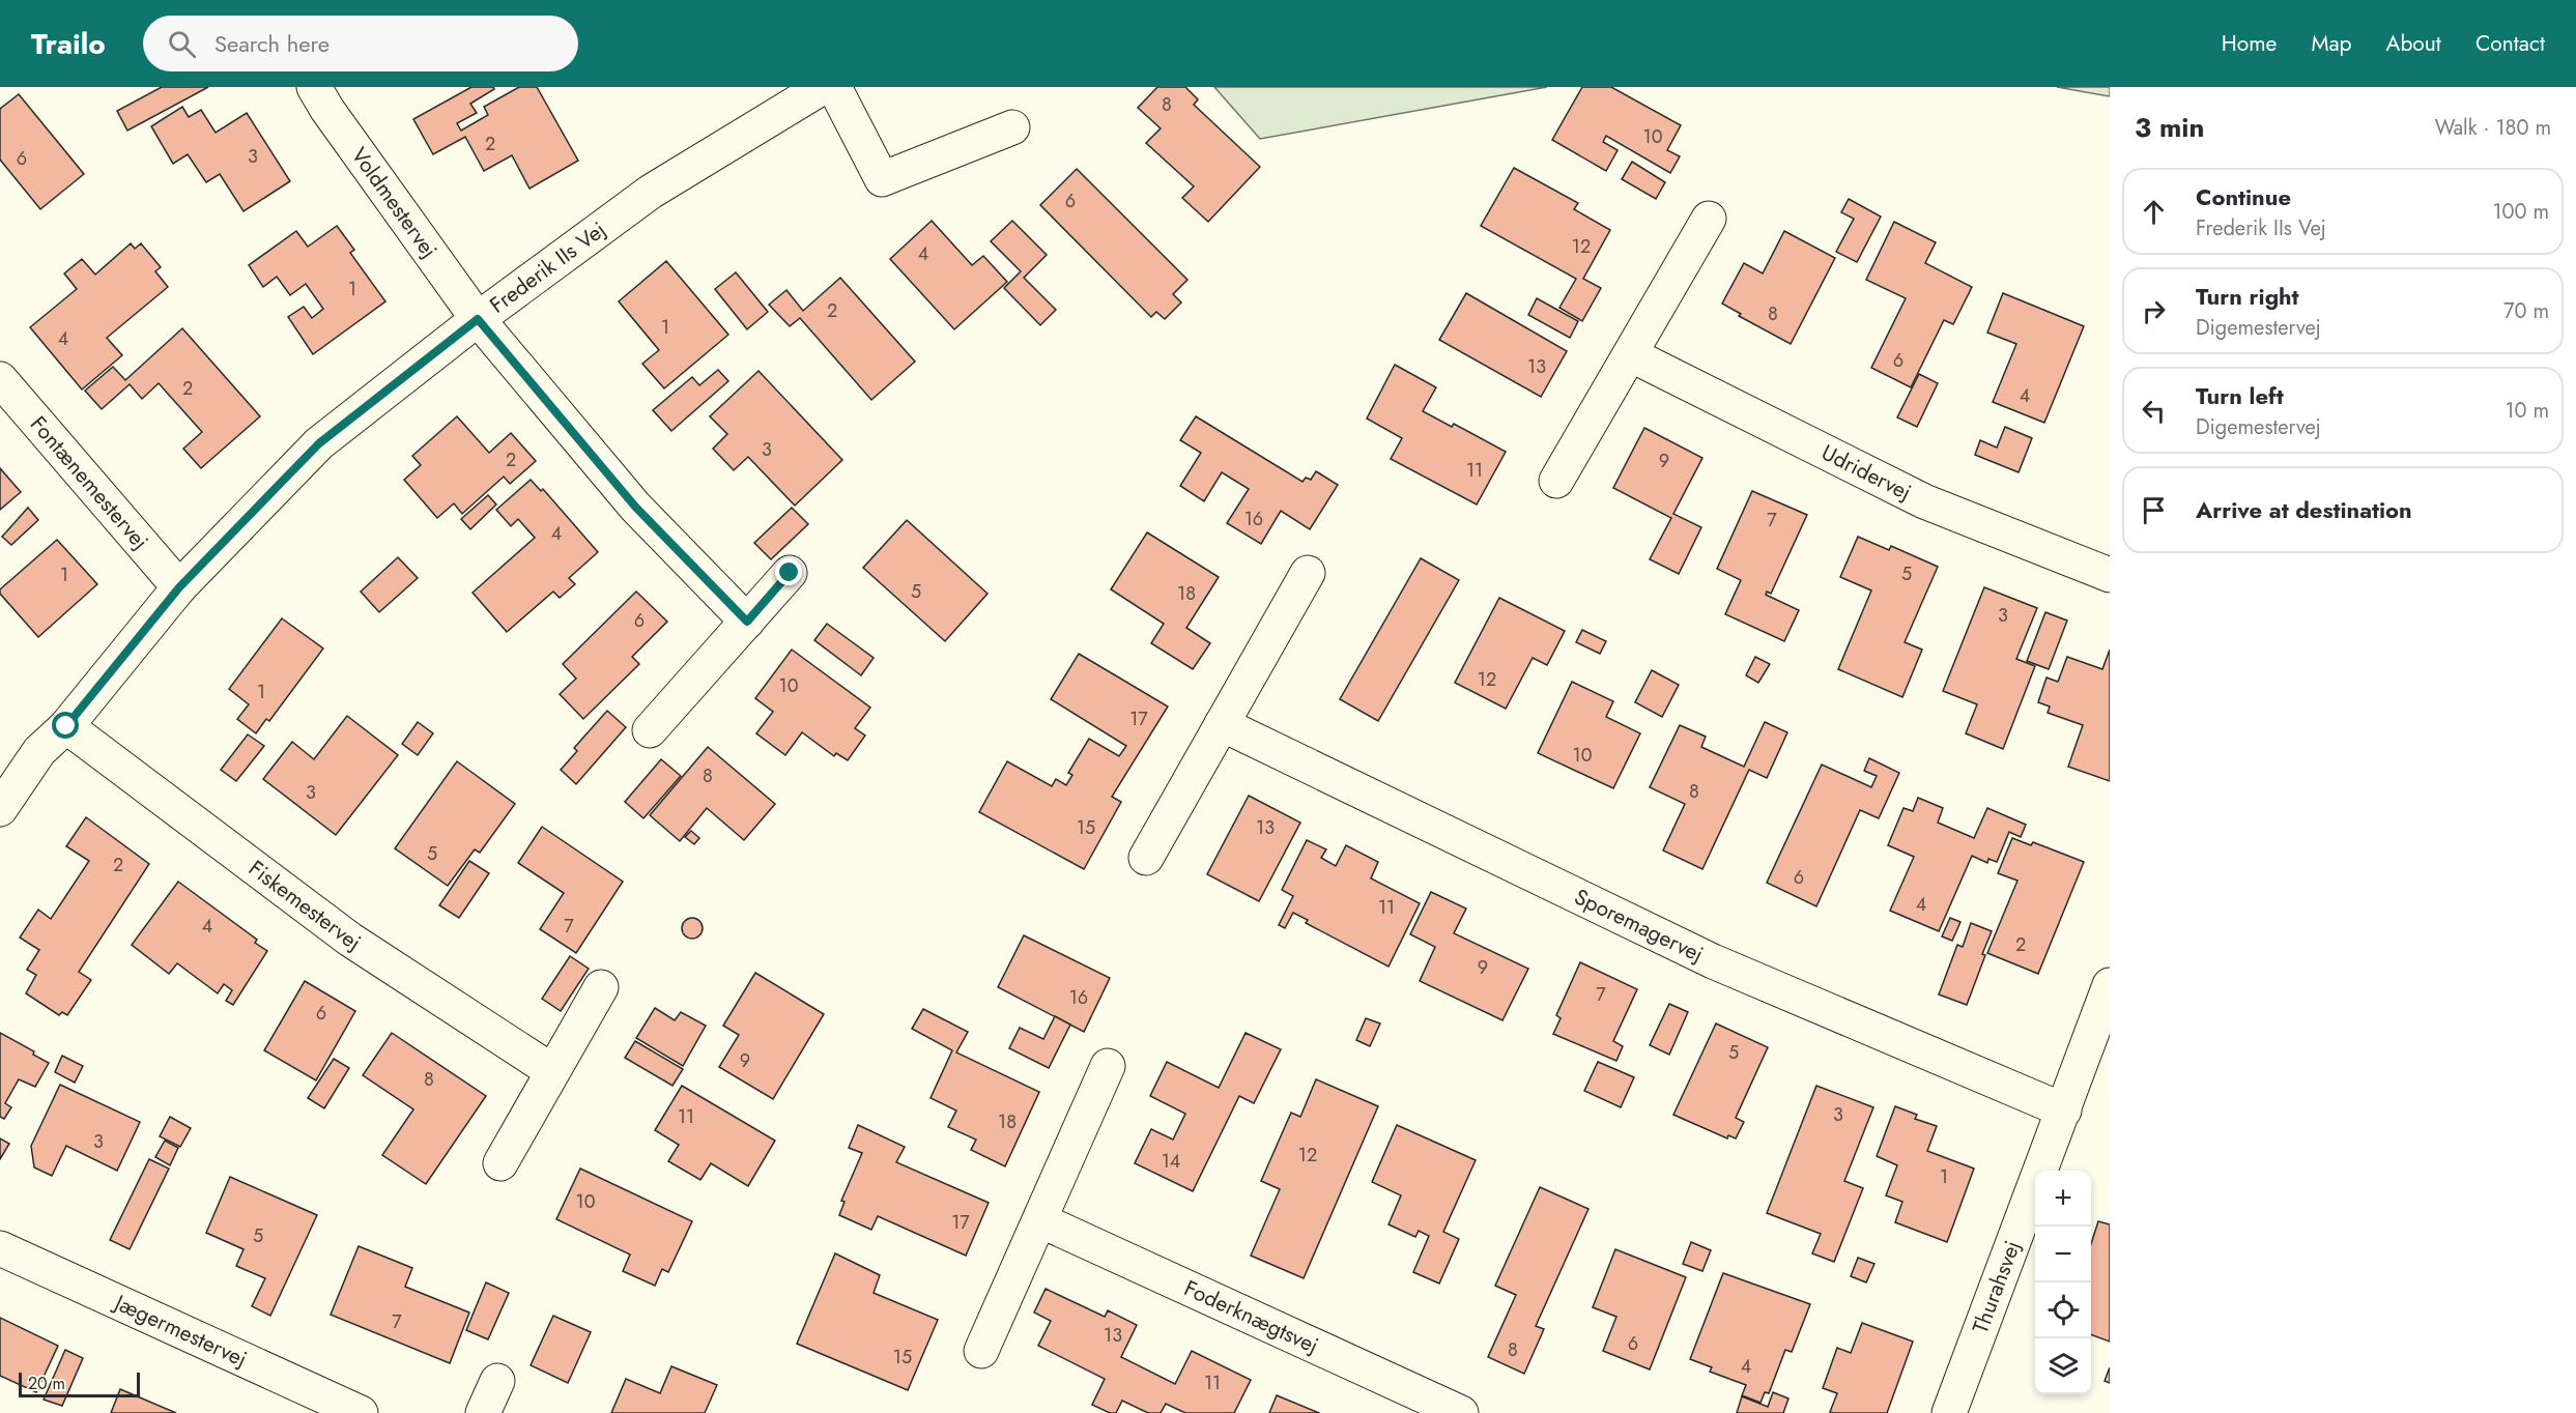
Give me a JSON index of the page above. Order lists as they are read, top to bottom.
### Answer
{
  "streets": {
    "street": [
      "Voldmestervej",
      "Frederik IIs Vej",
      "Udridervej",
      "Fontænemestervej",
      "Fiskemestervej",
      "Sporemagervej",
      "Thurahsvej",
      "Foderknægtsvej",
      "Jægermestervej"
    ]
  },
  "crossings": [
    ["Voldmestervej", "Frederik IIs Vej"],
    ["Frederik IIs Vej", "Fontænemestervej"],
    ["Frederik IIs Vej", "Fiskemestervej"],
    ["Sporemagervej", "Thurahsvej"]
  ],
  "house_numbers": [
    "8",
    "10",
    "2",
    "3",
    "6",
    "6",
    "12",
    "4",
    "1",
    "2",
    "8",
    "1",
    "4",
    "6",
    "13",
    "2",
    "4",
    "3",
    "2",
    "9",
    "11",
    "16",
    "7",
    "4",
    "5",
    "1",
    "5",
    "18",
    "3",
    "6",
    "12",
    "10",
    "1",
    "17",
    "10",
    "8",
    "8",
    "3",
    "15",
    "13",
    "5",
    "2",
    "6",
    "4",
    "11",
    "4",
    "7",
    "2",
    "9",
    "7",
    "16",
    "6",
    "5",
    "9",
    "8",
    "3",
    "11",
    "18",
    "3",
    "12",
    "14",
    "1",
    "10",
    "17",
    "5",
    "7",
    "13",
    "6",
    "8",
    "15",
    "4",
    "11"
  ],
  "scale_bar": "20 m",
  "page": {
    "header": "Trailo",
    "search": "Search here",
    "nav": [
      "Home",
      "Map",
      "About",
      "Contact"
    ],
    "heading": ["3 min", "Walk · 180 m"],
    "list": [
      ["Continue", "Frederik IIs Vej", "100 m"],
      ["Turn right", "Digemestervej", "70 m"],
      ["Turn left", "Digemestervej", "10 m"],
      "Arrive at destination"
    ],
    "map_buttons": ["+", "−"],
    "scale": "20 m"
  }
}
